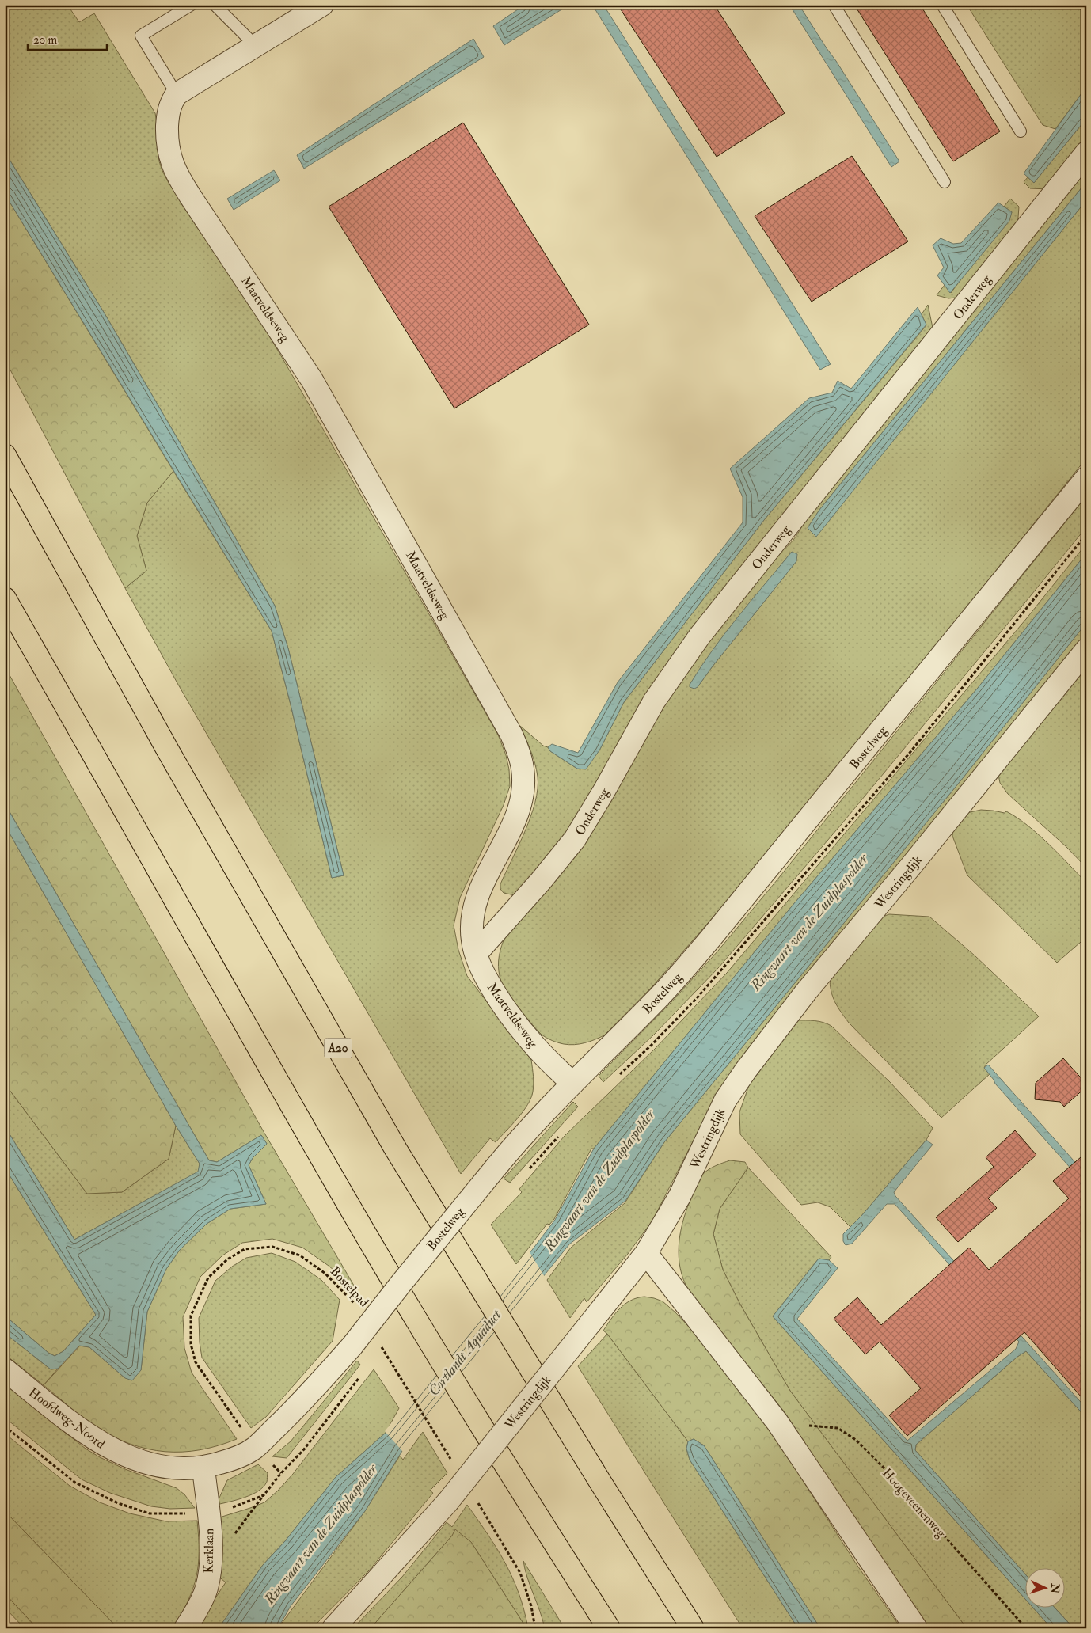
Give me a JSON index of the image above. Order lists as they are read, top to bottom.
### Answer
{
  "streets": {
    "highway": ["A20"],
    "street": [
      "Onderweg",
      "Maatveldseweg",
      "Bostelweg",
      "Westringdijk",
      "Hoofdweg-Noord",
      "Kerklaan"
    ],
    "path": ["Bostelpad", "Hoogeveenenweg"]
  },
  "crossings": [
    ["Onderweg", "Maatveldseweg"],
    ["Maatveldseweg", "Bostelweg"],
    ["Bostelweg", "Bostelpad"],
    ["Bostelweg", "Hoofdweg-Noord"],
    ["Bostelweg", "Kerklaan"],
    ["Hoofdweg-Noord", "Kerklaan"]
  ],
  "water": ["Ringvaart van de Zuidplaspolder", "Cortlandt Aquaduct"],
  "scale_bar": "20 m",
  "north": "right"
}
